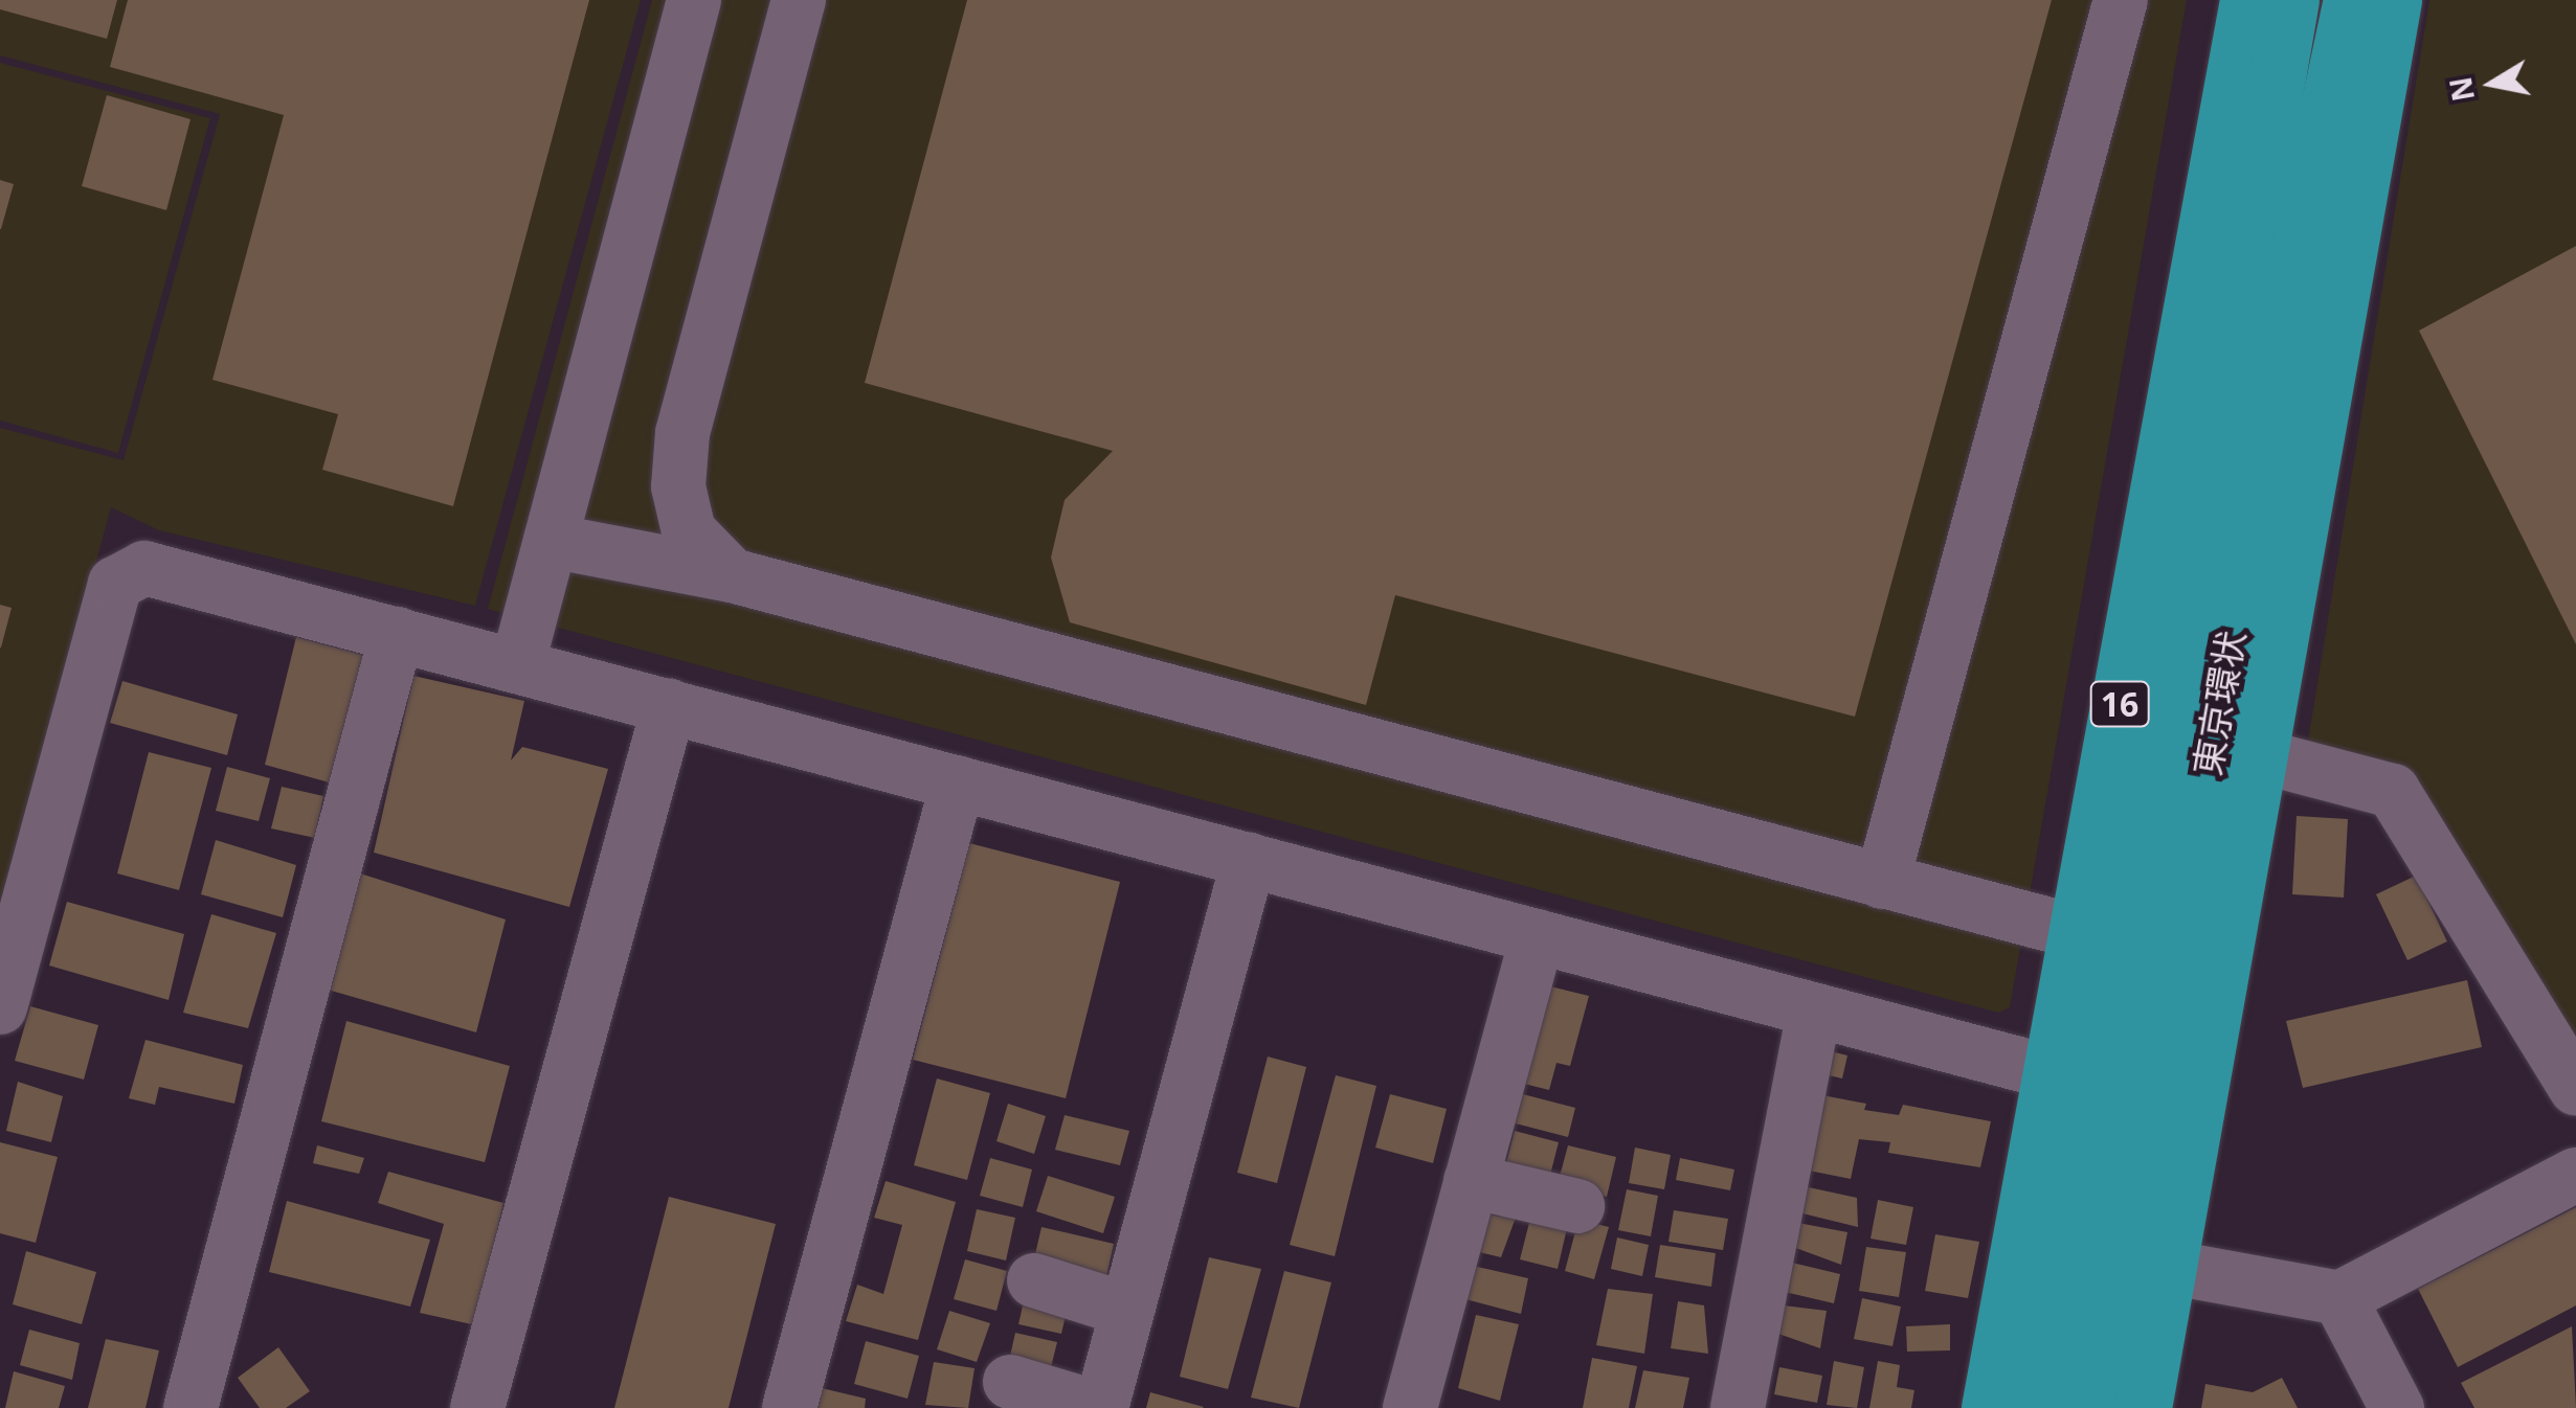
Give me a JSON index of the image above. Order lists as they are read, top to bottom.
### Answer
{
  "streets": {
    "highway": ["東京環状", "16"]
  },
  "north": "left"
}
